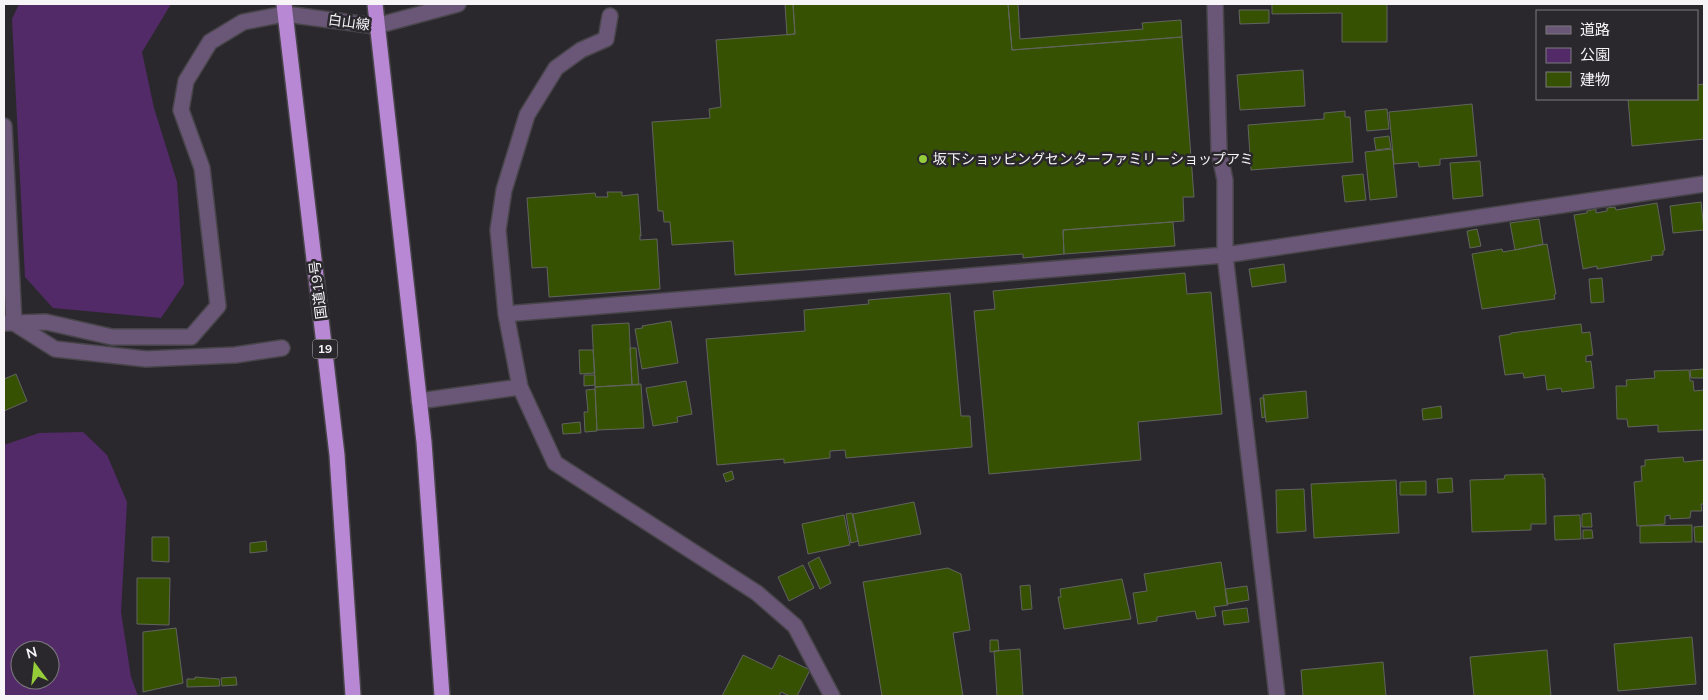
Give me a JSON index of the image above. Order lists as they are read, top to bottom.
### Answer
{
  "streets": {
    "highway": ["国道19号", "19"],
    "street": ["白山線"]
  },
  "crossings": [
    ["白山線", "国道19号"]
  ],
  "places": ["坂下ショッピングセンターファミリーショップアミ"],
  "legend": ["道路", "公園", "建物"],
  "north": "top"
}
